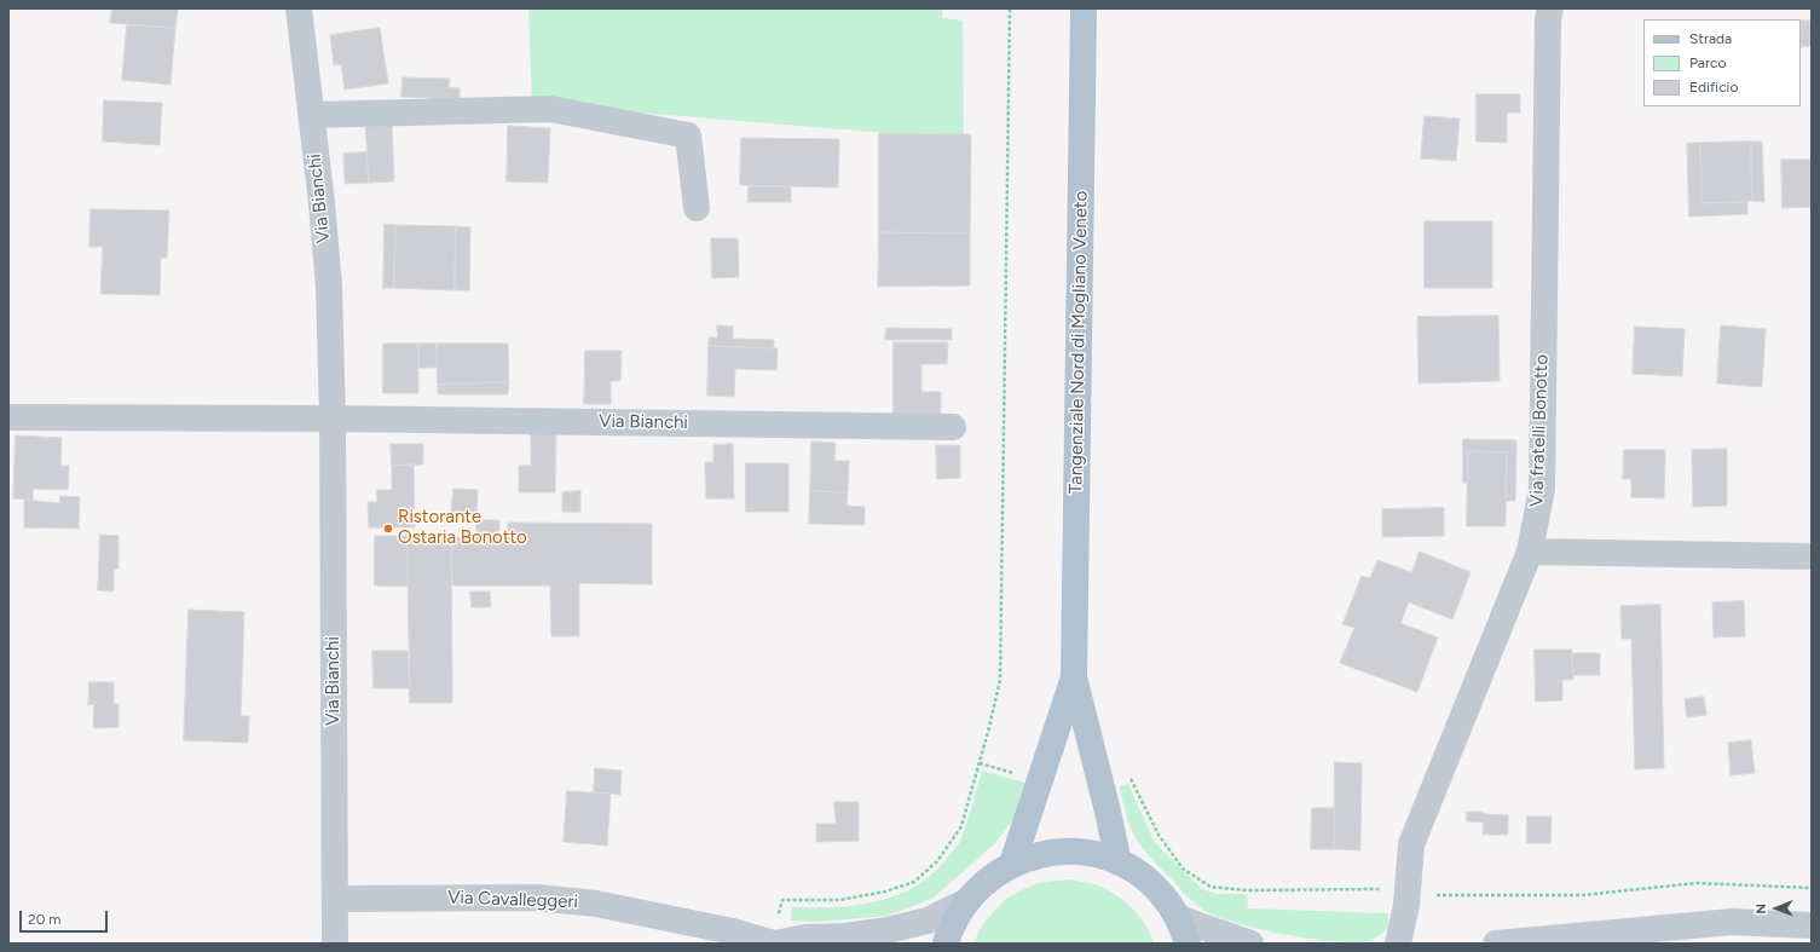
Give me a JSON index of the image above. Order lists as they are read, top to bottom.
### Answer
{
  "streets": {
    "main road": ["Tangenziale Nord di Mogliano Veneto"],
    "street": ["Via Bianchi", "Via fratelli Bonotto", "Via Cavalleggeri"]
  },
  "crossings": [
    ["Via Bianchi", "Via Cavalleggeri"]
  ],
  "places": ["Ristorante Ostaria Bonotto"],
  "legend": ["Strada", "Parco", "Edificio"],
  "scale_bar": "20 m",
  "north": "left"
}
